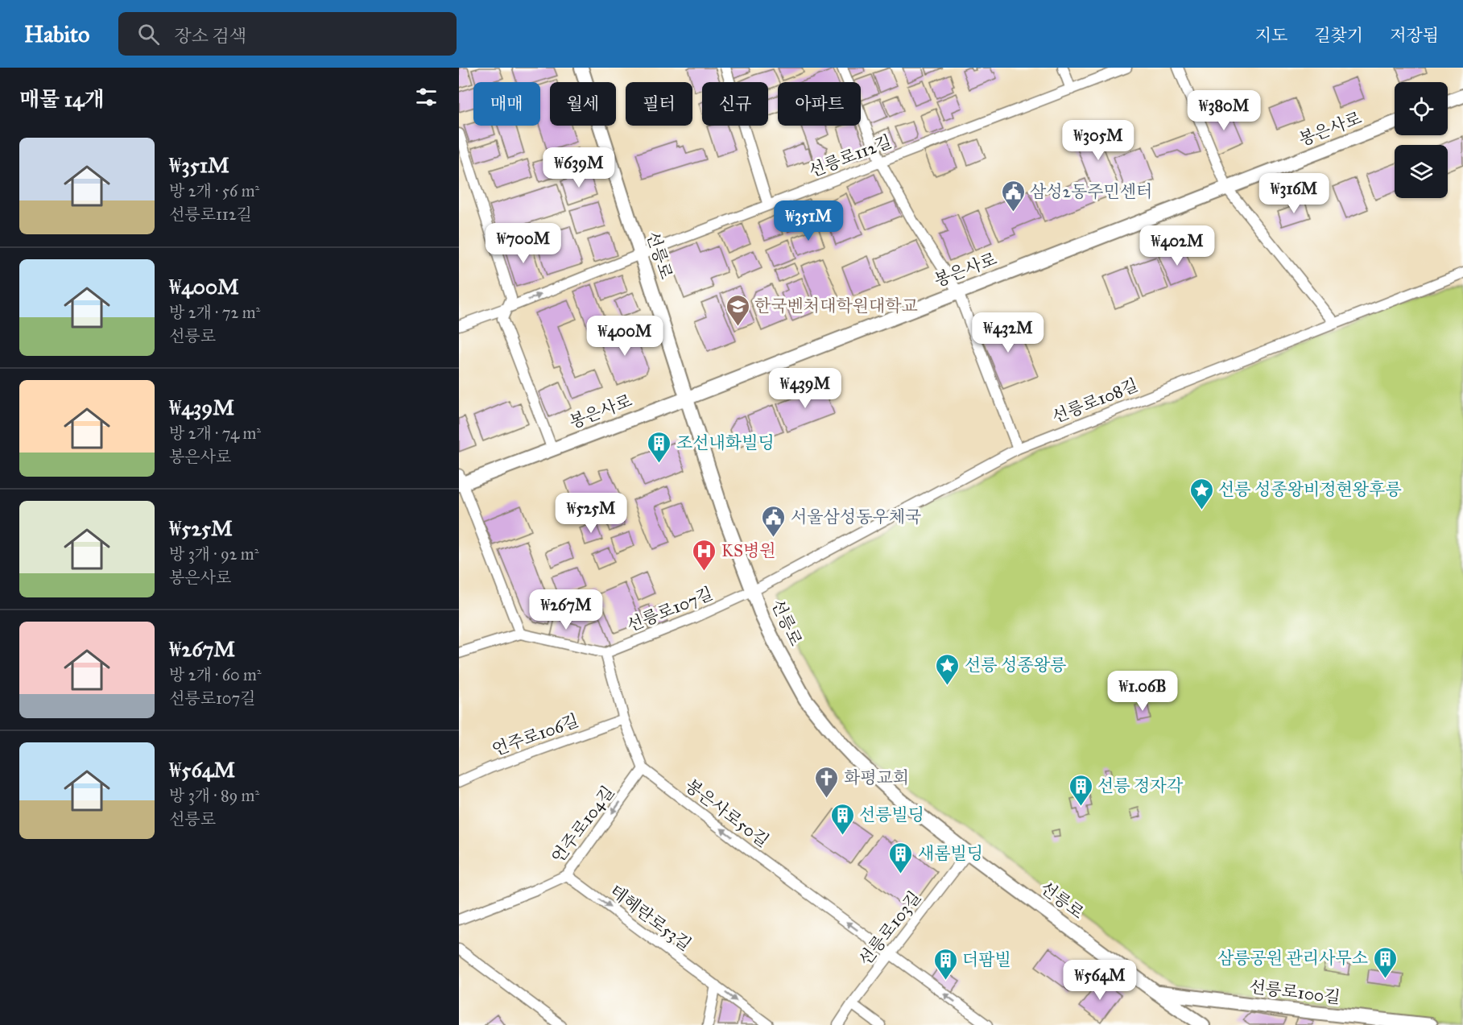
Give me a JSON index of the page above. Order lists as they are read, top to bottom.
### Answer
{
  "streets": {
    "main road": ["봉은사로", "선릉로", "선릉로100길"],
    "street": [
      "선릉로112길",
      "선릉로108길",
      "선릉로107길",
      "언주로106길",
      "봉은사로50길",
      "언주로104길",
      "테헤란로53길",
      "선릉로103길"
    ]
  },
  "crossings": [
    ["봉은사로", "선릉로"],
    ["선릉로112길", "선릉로"],
    ["선릉로", "선릉로108길"],
    ["선릉로", "선릉로107길"],
    ["선릉로", "선릉로103길"],
    ["선릉로", "선릉로100길"],
    ["선릉로108길", "선릉로107길"],
    ["봉은사로50길", "언주로104길"],
    ["봉은사로50길", "선릉로103길"],
    ["언주로104길", "테헤란로53길"]
  ],
  "one_way": ["봉은사로50길", "언주로104길", "테헤란로53길"],
  "places": {
    "public building": ["삼성2동주민센터", "서울삼성동우체국"],
    "school or university": ["한국벤처대학원대학교"],
    "building": [
      "조선내화빌딩",
      "선릉 정자각",
      "선릉빌딩",
      "새롬빌딩",
      "삼릉공원 관리사무소",
      "더팜빌"
    ],
    "place": ["선릉 성종왕비정현왕후릉", "선릉 성종왕릉"],
    "hospital": ["KS병원"],
    "church": ["화평교회"]
  },
  "page": {
    "header": "Habito",
    "search": "장소 검색",
    "nav": ["지도", "길찾기", "저장됨"],
    "heading": "매물 14개",
    "chip": [
      "매매",
      "월세",
      "필터",
      "신규",
      "아파트"
    ],
    "price": [
      "₩380M",
      "₩305M",
      "₩639M",
      "₩316M",
      "₩351M",
      "₩700M",
      "₩402M",
      "₩432M",
      "₩400M",
      "₩439M",
      "₩525M",
      "₩267M",
      "₩1.06B",
      "₩564M"
    ],
    "list": [
      {
        "name": "₩351M",
        "note": "방 2개 · 56 m² · 선릉로112길"
      },
      {
        "name": "₩400M",
        "note": "방 2개 · 72 m² · 선릉로"
      },
      {
        "name": "₩439M",
        "note": "방 2개 · 74 m² · 봉은사로"
      },
      {
        "name": "₩525M",
        "note": "방 3개 · 92 m² · 봉은사로"
      },
      {
        "name": "₩267M",
        "note": "방 2개 · 60 m² · 선릉로107길"
      },
      {
        "name": "₩564M",
        "note": "방 3개 · 89 m² · 선릉로"
      }
    ]
  }
}
